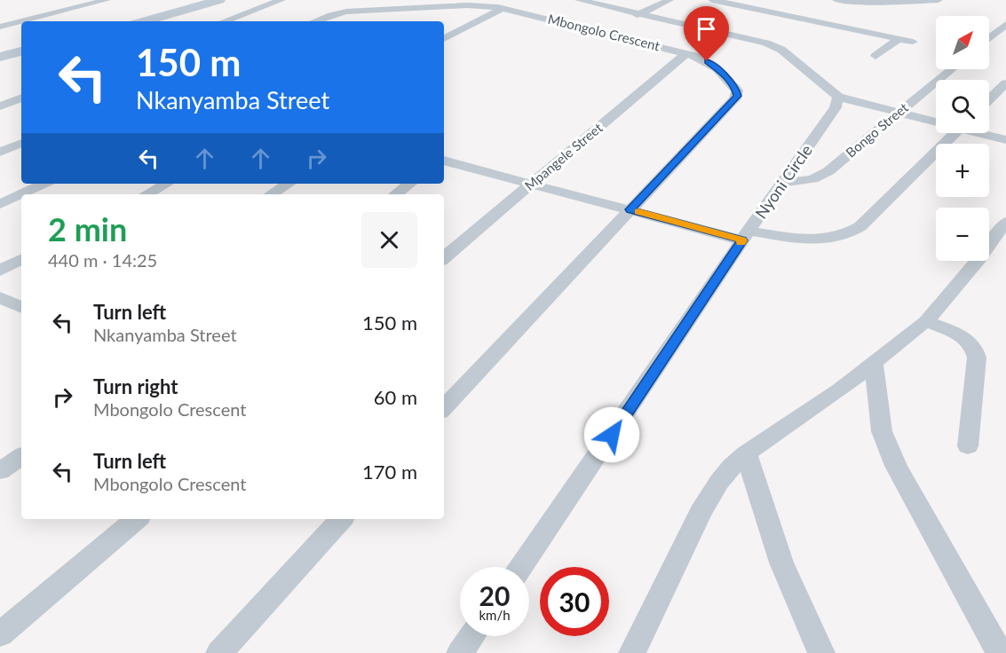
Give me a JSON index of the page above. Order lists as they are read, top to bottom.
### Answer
{
  "streets": {
    "street": [
      "Mbongolo Crescent",
      "Bongo Street",
      "Mpangele Street",
      "Nyoni Circle"
    ]
  },
  "crossings": [
    ["Mbongolo Crescent", "Mpangele Street"],
    ["Bongo Street", "Nyoni Circle"]
  ],
  "north": "top right",
  "page": {
    "map_buttons": ["+", "−"],
    "turn": ["150 m", "Nkanyamba Street"],
    "heading": ["2 min", "440 m · 14:25"],
    "list": [
      {
        "name": "Turn left",
        "note": "Nkanyamba Street",
        "value": "150 m"
      },
      {
        "name": "Turn right",
        "note": "Mbongolo Crescent",
        "value": "60 m"
      },
      {
        "name": "Turn left",
        "note": "Mbongolo Crescent",
        "value": "170 m"
      }
    ],
    "speed": "20 km/h",
    "limit": "30"
  }
}
